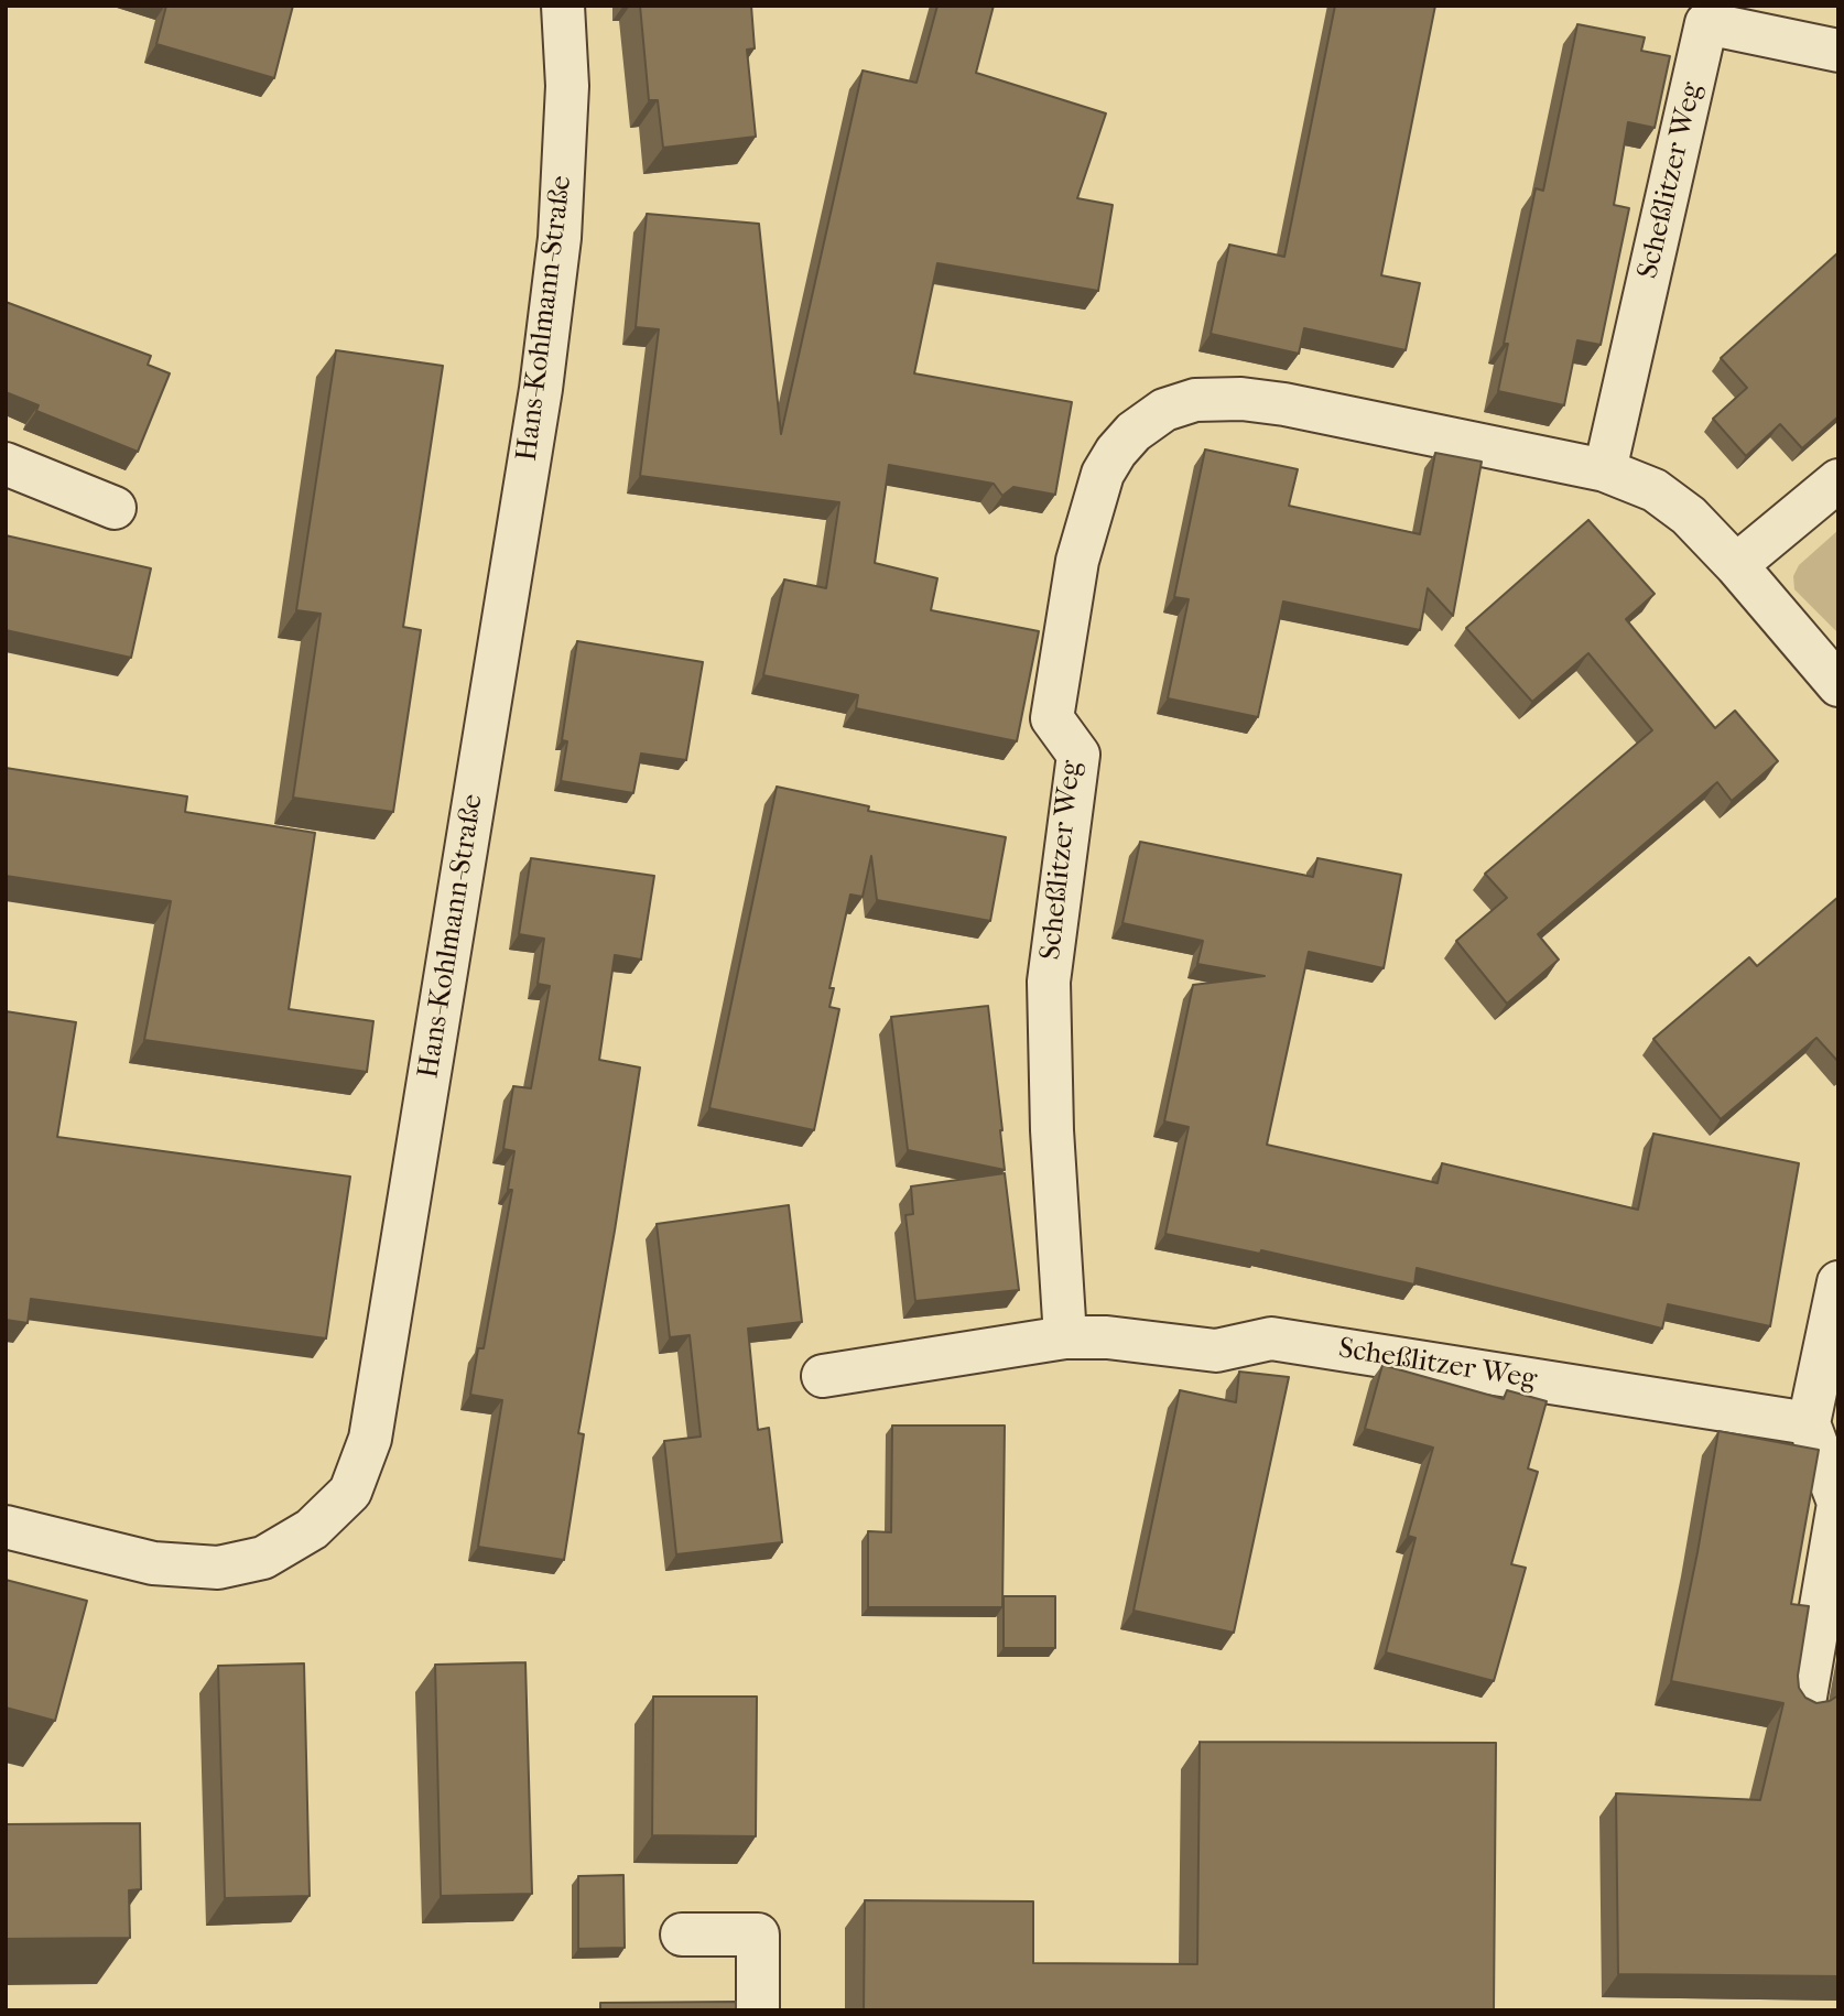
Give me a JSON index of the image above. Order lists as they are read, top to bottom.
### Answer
{
  "streets": {
    "street": ["Scheßlitzer Weg", "Hans-Kohlmann-Straße"]
  }
}
